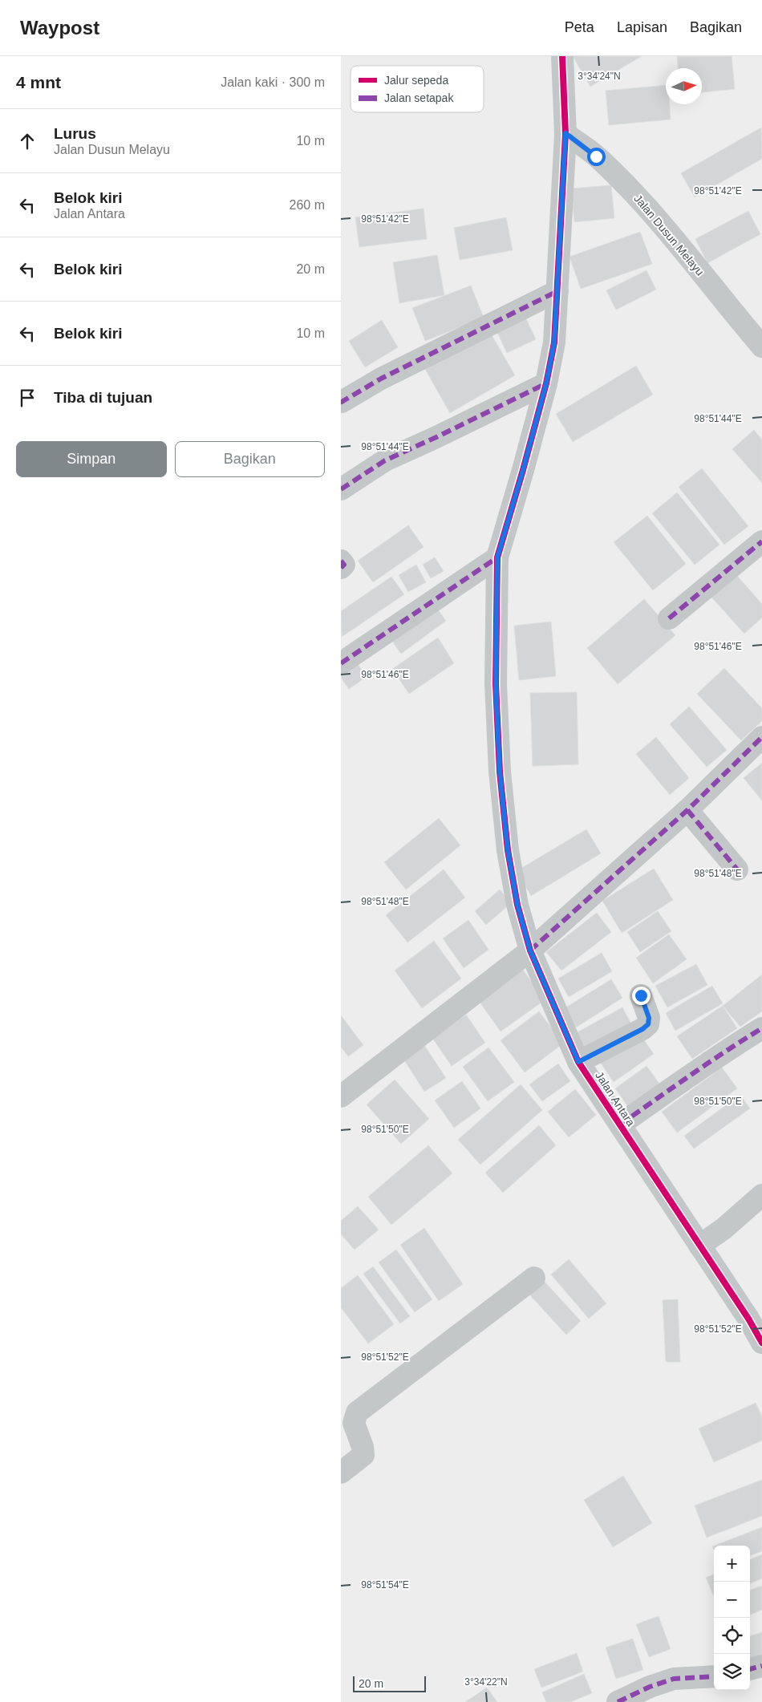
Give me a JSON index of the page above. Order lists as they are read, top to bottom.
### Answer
{
  "streets": {
    "street": ["Jalan Dusun Melayu", "Jalan Antara"]
  },
  "crossings": [
    ["Jalan Dusun Melayu", "Jalan Antara"]
  ],
  "legend": ["Jalur sepeda", "Jalan setapak"],
  "scale_bar": "20 m",
  "north": "right",
  "page": {
    "header": "Waypost",
    "nav": ["Peta", "Lapisan", "Bagikan"],
    "heading": ["4 mnt", "Jalan kaki · 300 m"],
    "list": [
      ["Lurus", "Jalan Dusun Melayu", "10 m"],
      ["Belok kiri", "Jalan Antara", "260 m"],
      ["Belok kiri", "20 m"],
      ["Belok kiri", "10 m"],
      "Tiba di tujuan"
    ],
    "buttons": ["Simpan", "Bagikan"],
    "map_buttons": ["+", "−"],
    "scale": "20 m"
  },
  "coordinates": [
    "3°34'24\"N",
    "98°51'42\"E",
    "98°51'44\"E",
    "98°51'46\"E",
    "98°51'48\"E",
    "98°51'50\"E",
    "98°51'52\"E",
    "98°51'54\"E",
    "3°34'22\"N"
  ]
}
